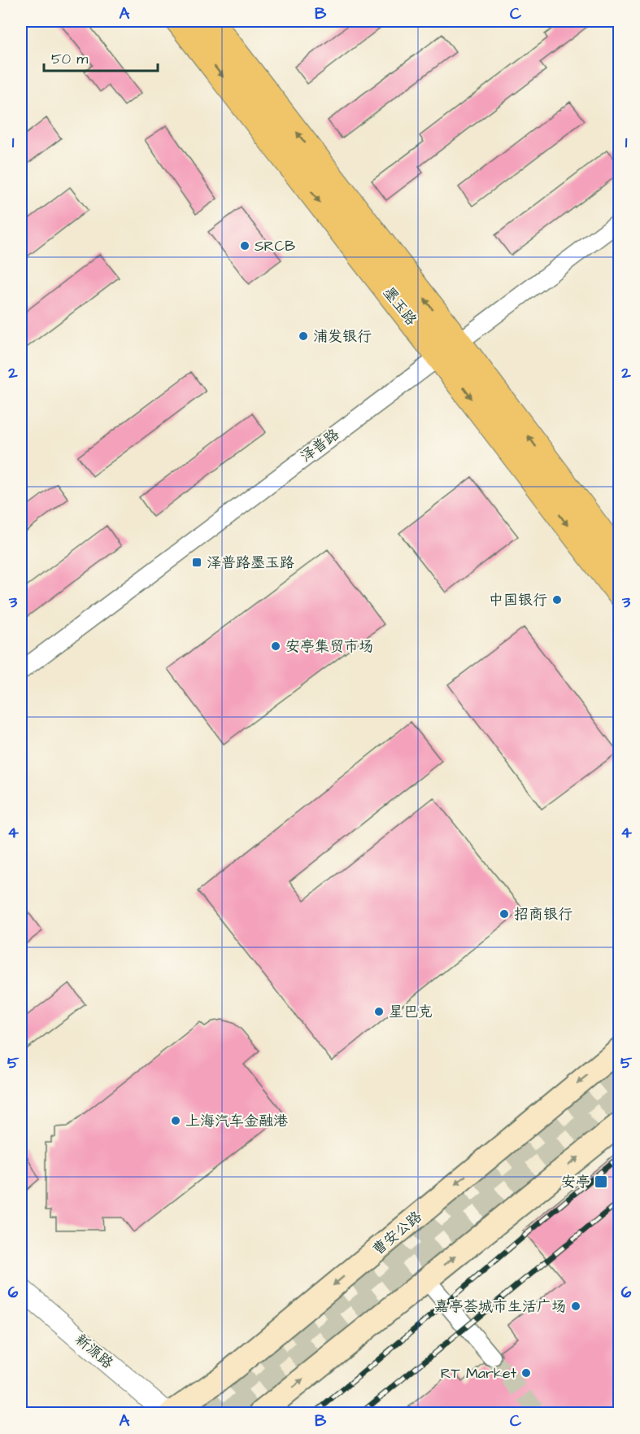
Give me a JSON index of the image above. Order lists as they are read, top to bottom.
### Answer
{
  "streets": {
    "main road": ["墨玉路", "曹安公路"],
    "street": ["泽普路", "新源路"]
  },
  "crossings": [
    ["墨玉路", "泽普路"]
  ],
  "places": {
    "other": [
      "SRCB",
      "浦发银行",
      "中国银行",
      "安亭集贸市场",
      "招商银行",
      "星巴克",
      "上海汽车金融港",
      "嘉亭荟城市生活广场",
      "RT Market"
    ],
    "transit": ["泽普路墨玉路", "安亭"]
  },
  "scale_bar": "50 m",
  "grid": {
    "columns": ["A", "B", "C"],
    "rows": [
      "1",
      "2",
      "3",
      "4",
      "5",
      "6"
    ]
  }
}
